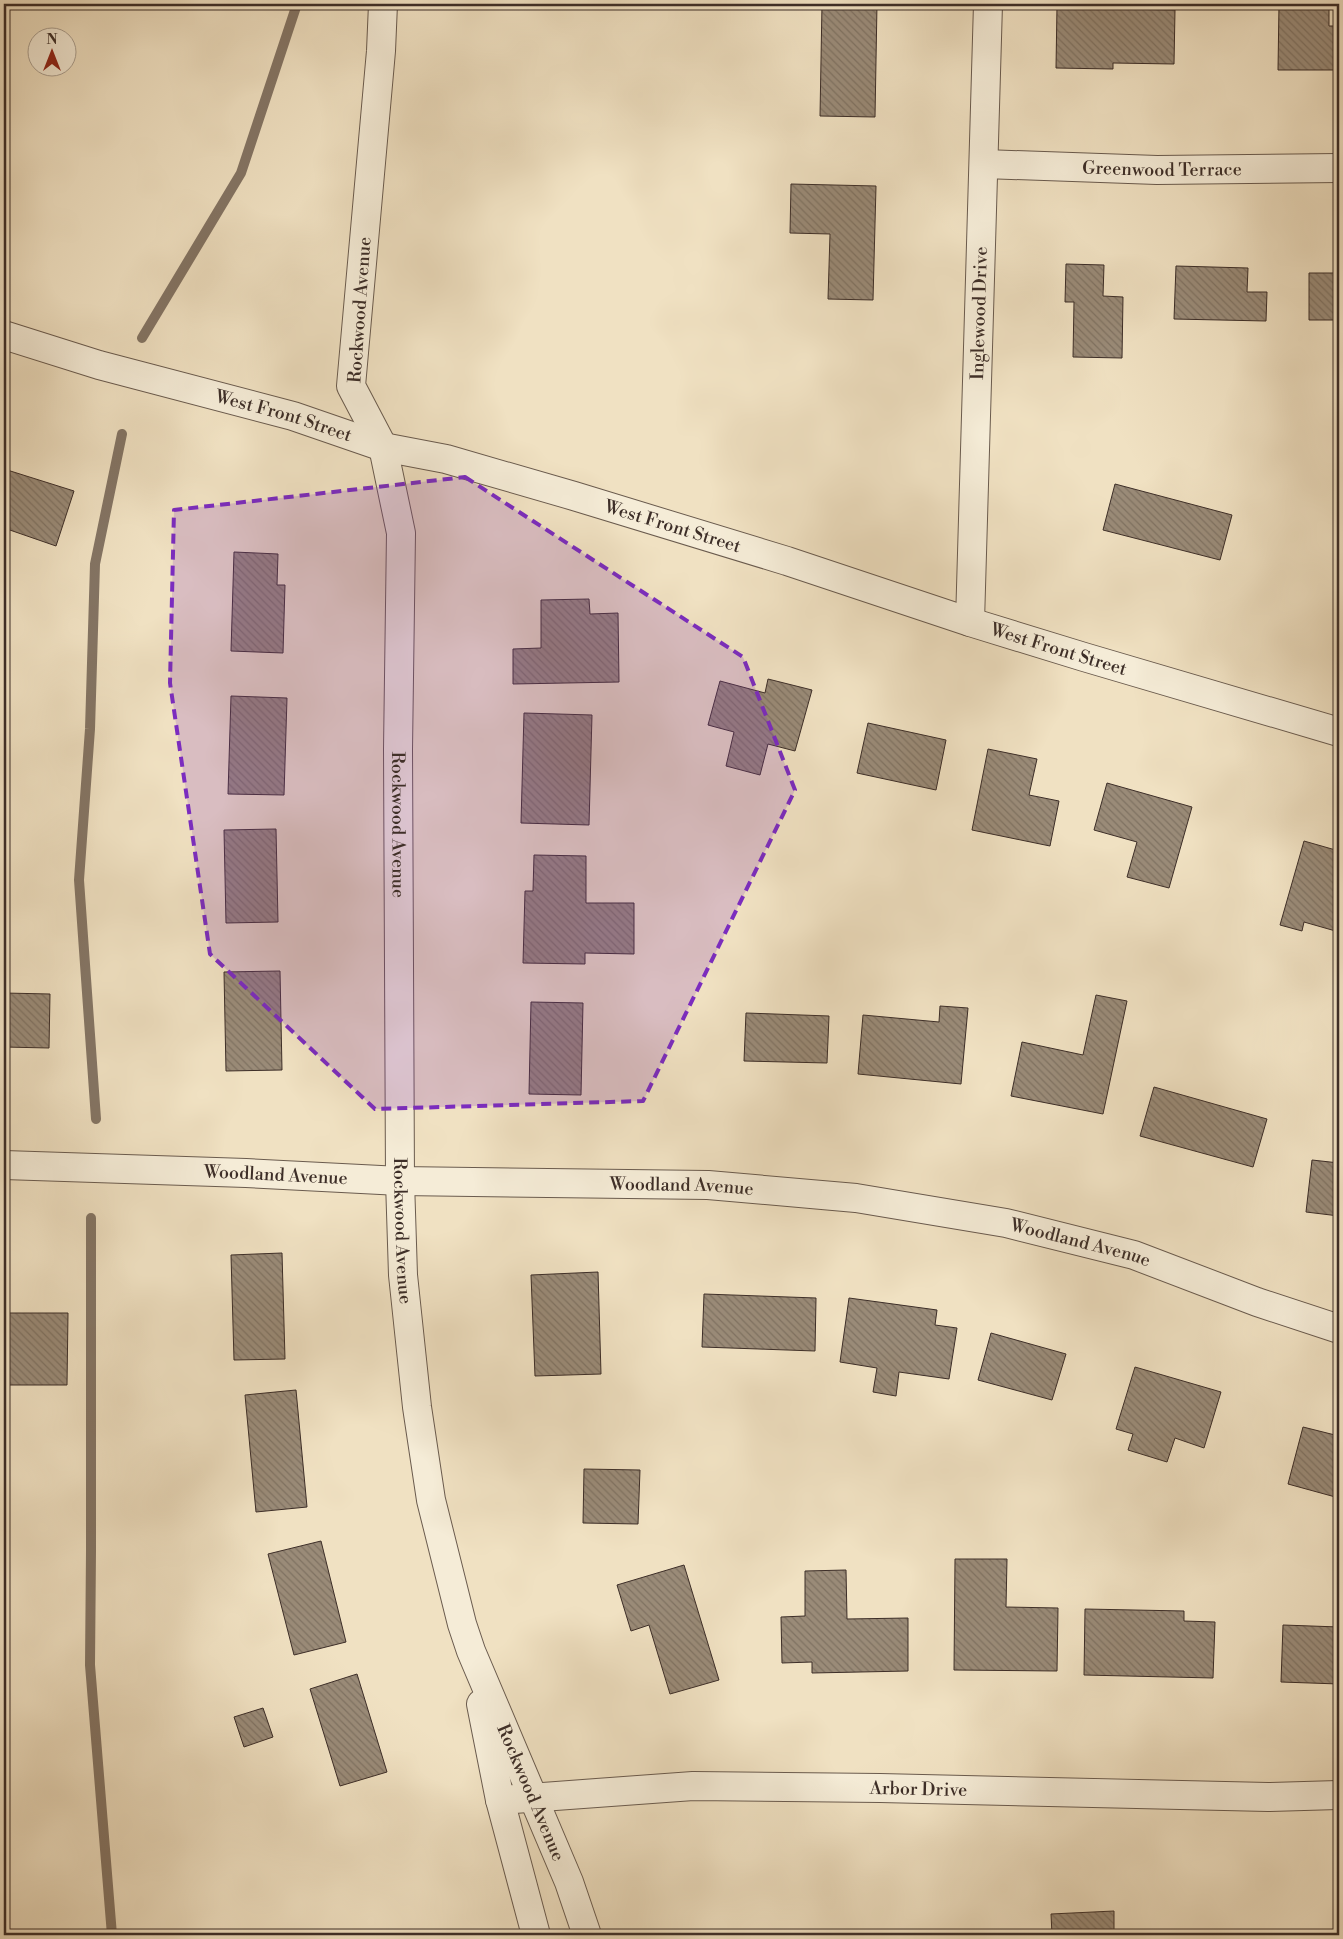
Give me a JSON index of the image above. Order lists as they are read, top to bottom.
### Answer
{
  "streets": {
    "street": [
      "Greenwood Terrace",
      "Rockwood Avenue",
      "Inglewood Drive",
      "West Front Street",
      "Woodland Avenue",
      "Arbor Drive"
    ]
  },
  "crossings": [
    ["Greenwood Terrace", "Inglewood Drive"],
    ["Rockwood Avenue", "West Front Street"],
    ["Rockwood Avenue", "Woodland Avenue"],
    ["Rockwood Avenue", "Arbor Drive"],
    ["Inglewood Drive", "West Front Street"]
  ],
  "north": "top"
}
